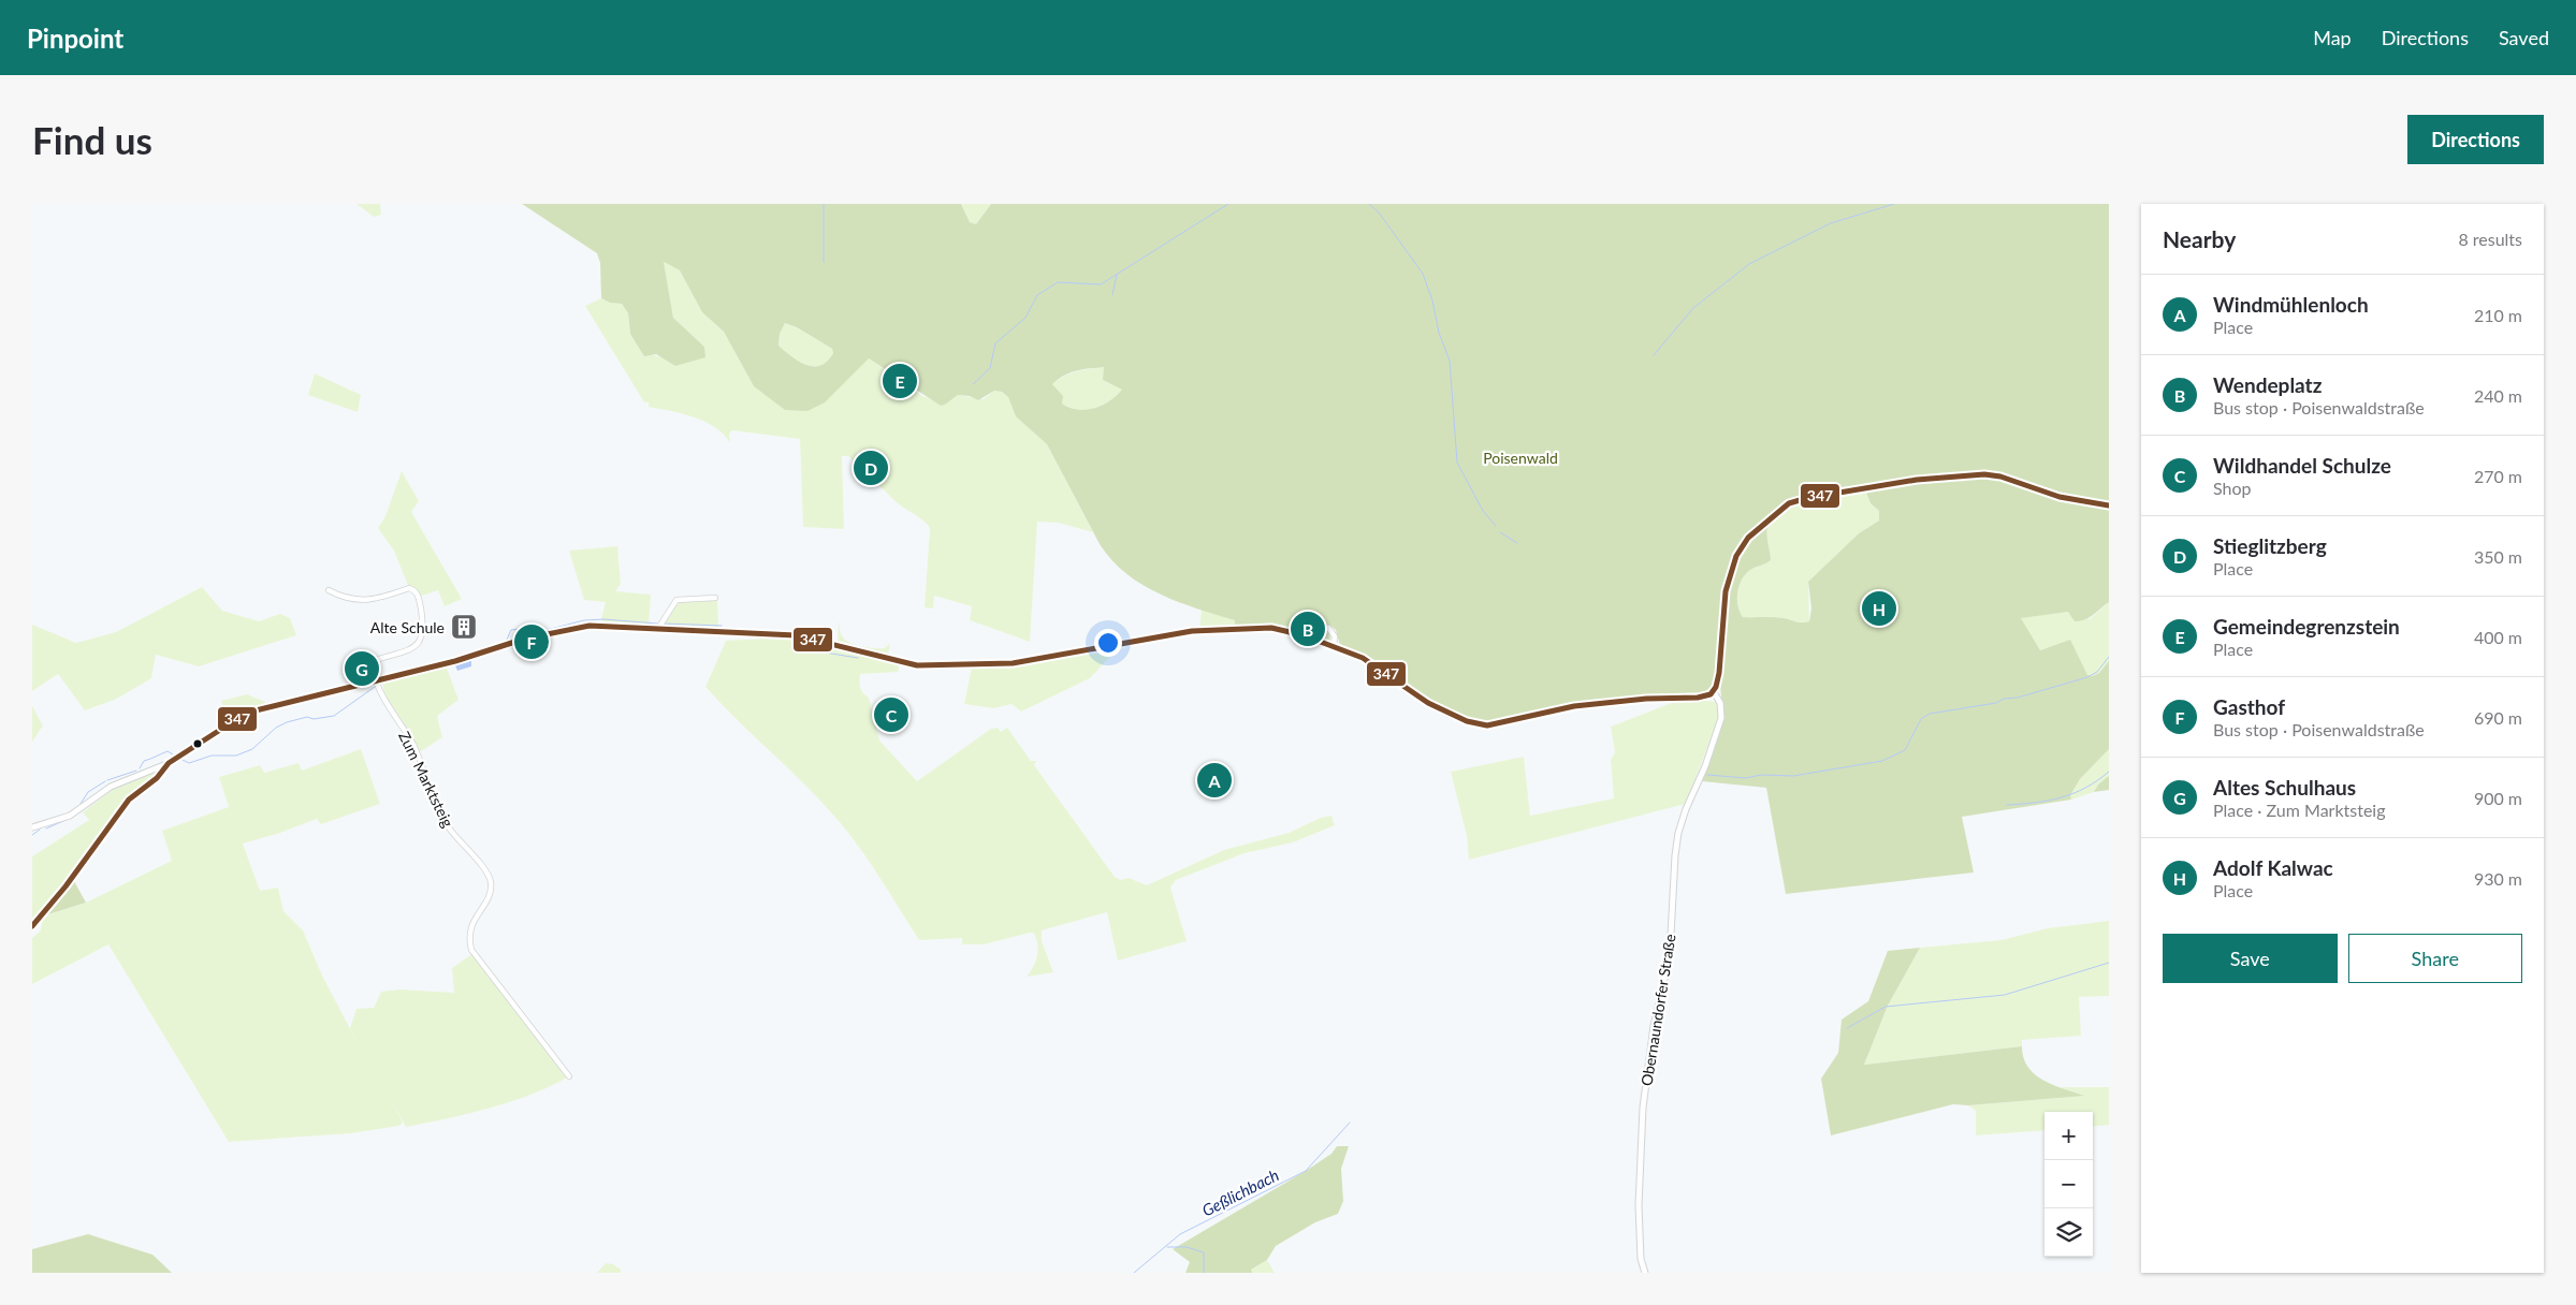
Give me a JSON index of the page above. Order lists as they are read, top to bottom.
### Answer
{
  "streets": {
    "street": ["Zum Marktsteig", "Obernaundorfer Straße"]
  },
  "water": ["Geßlichbach"],
  "parks": ["Poisenwald"],
  "places": {
    "building": ["Alte Schule"]
  },
  "lines": ["transit line 347"],
  "page": {
    "header": "Pinpoint",
    "nav": ["Map", "Directions", "Saved"],
    "buttons": [
      "Directions",
      ["Save", "Share"]
    ],
    "title": "Find us",
    "heading": ["Nearby", "8 results"],
    "list": [
      {
        "mark": "A",
        "name": "Windmühlenloch",
        "note": "Place",
        "value": "210 m"
      },
      {
        "mark": "B",
        "name": "Wendeplatz",
        "note": "Bus stop · Poisenwaldstraße",
        "value": "240 m"
      },
      {
        "mark": "C",
        "name": "Wildhandel Schulze",
        "note": "Shop",
        "value": "270 m"
      },
      {
        "mark": "D",
        "name": "Stieglitzberg",
        "note": "Place",
        "value": "350 m"
      },
      {
        "mark": "E",
        "name": "Gemeindegrenzstein",
        "note": "Place",
        "value": "400 m"
      },
      {
        "mark": "F",
        "name": "Gasthof",
        "note": "Bus stop · Poisenwaldstraße",
        "value": "690 m"
      },
      {
        "mark": "G",
        "name": "Altes Schulhaus",
        "note": "Place · Zum Marktsteig",
        "value": "900 m"
      },
      {
        "mark": "H",
        "name": "Adolf Kalwac",
        "note": "Place",
        "value": "930 m"
      }
    ],
    "pins": [
      "E",
      "D",
      "H",
      "B",
      "F",
      "G",
      "C",
      "A"
    ],
    "map_buttons": ["+", "−"]
  }
}
